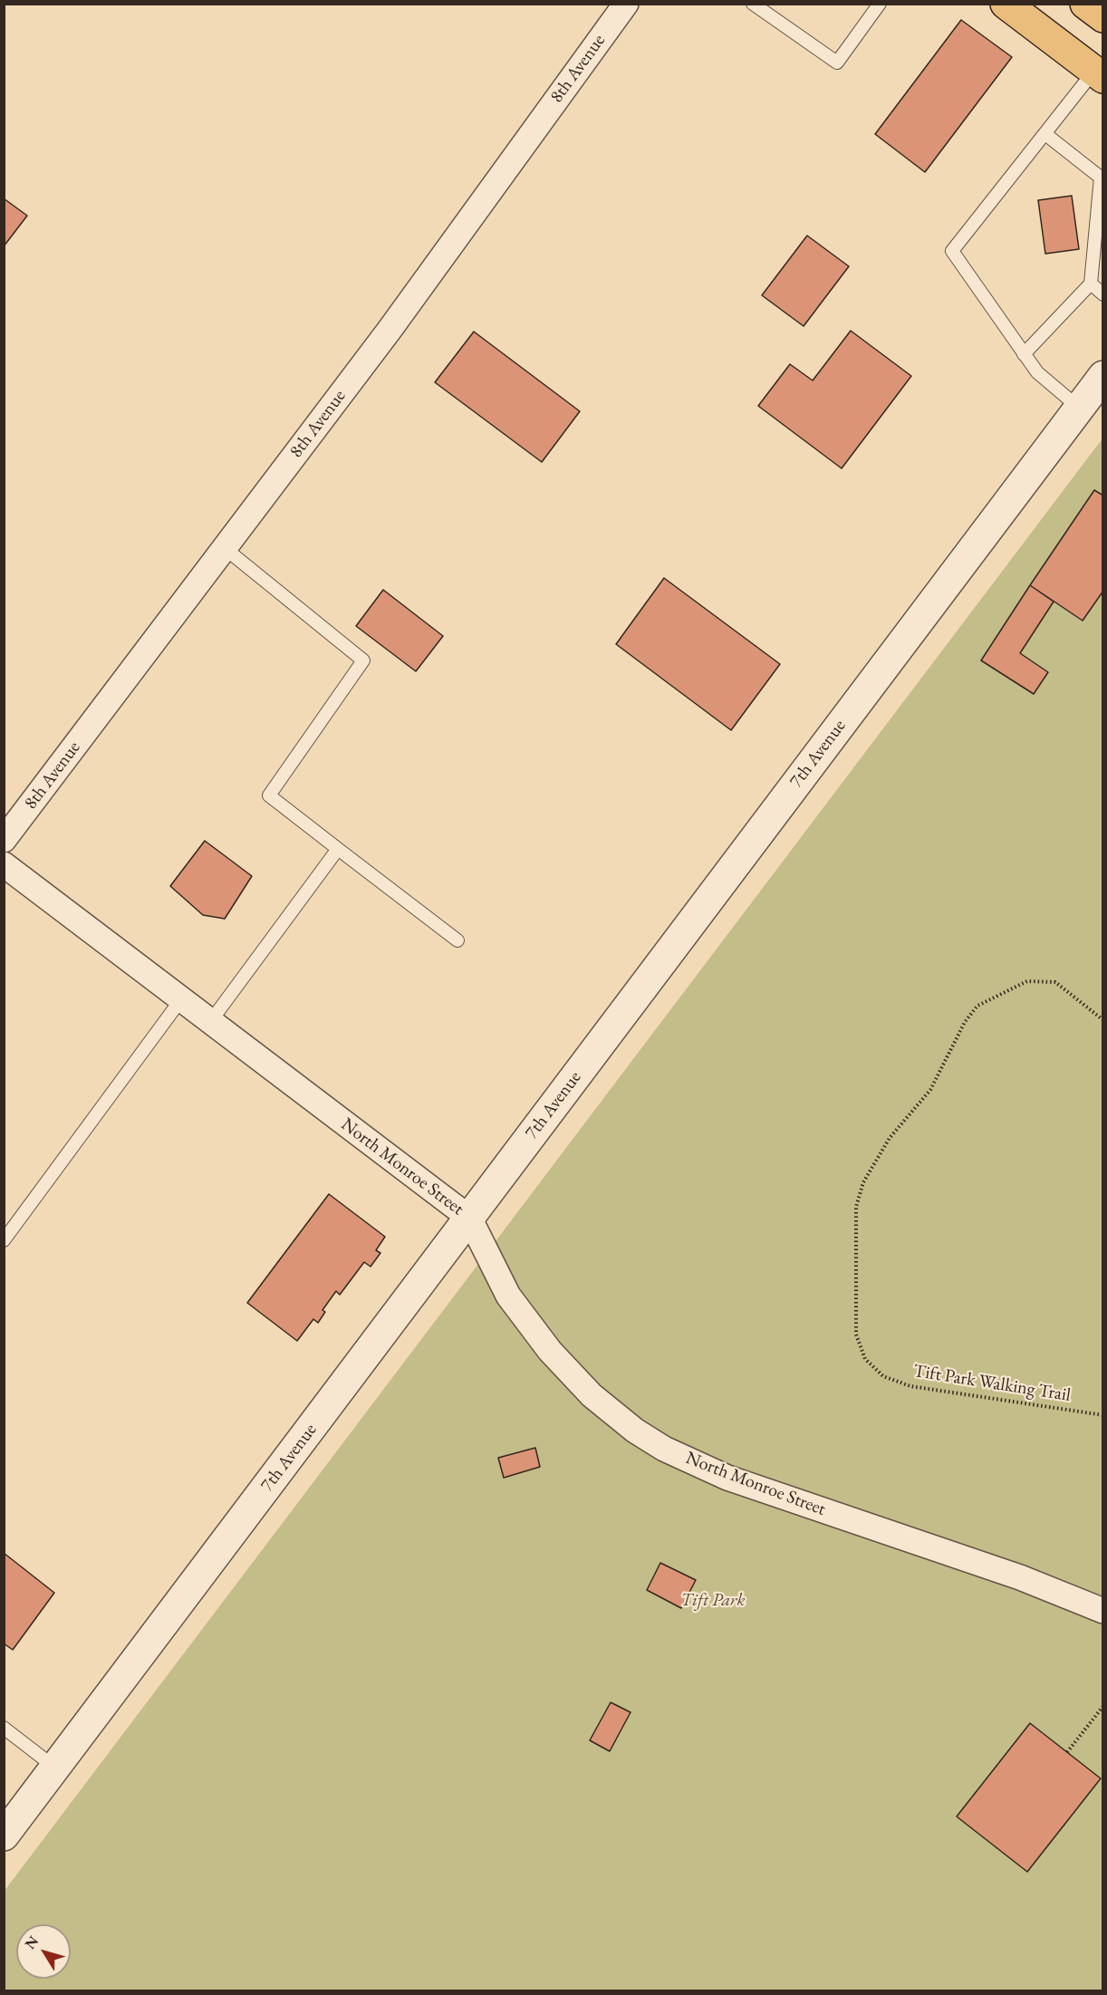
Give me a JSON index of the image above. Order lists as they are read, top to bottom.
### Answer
{
  "streets": {
    "street": ["8th Avenue", "7th Avenue", "North Monroe Street"],
    "path": ["Tift Park Walking Trail"]
  },
  "crossings": [
    ["7th Avenue", "North Monroe Street"]
  ],
  "parks": ["Tift Park"],
  "north": "top left"
}
